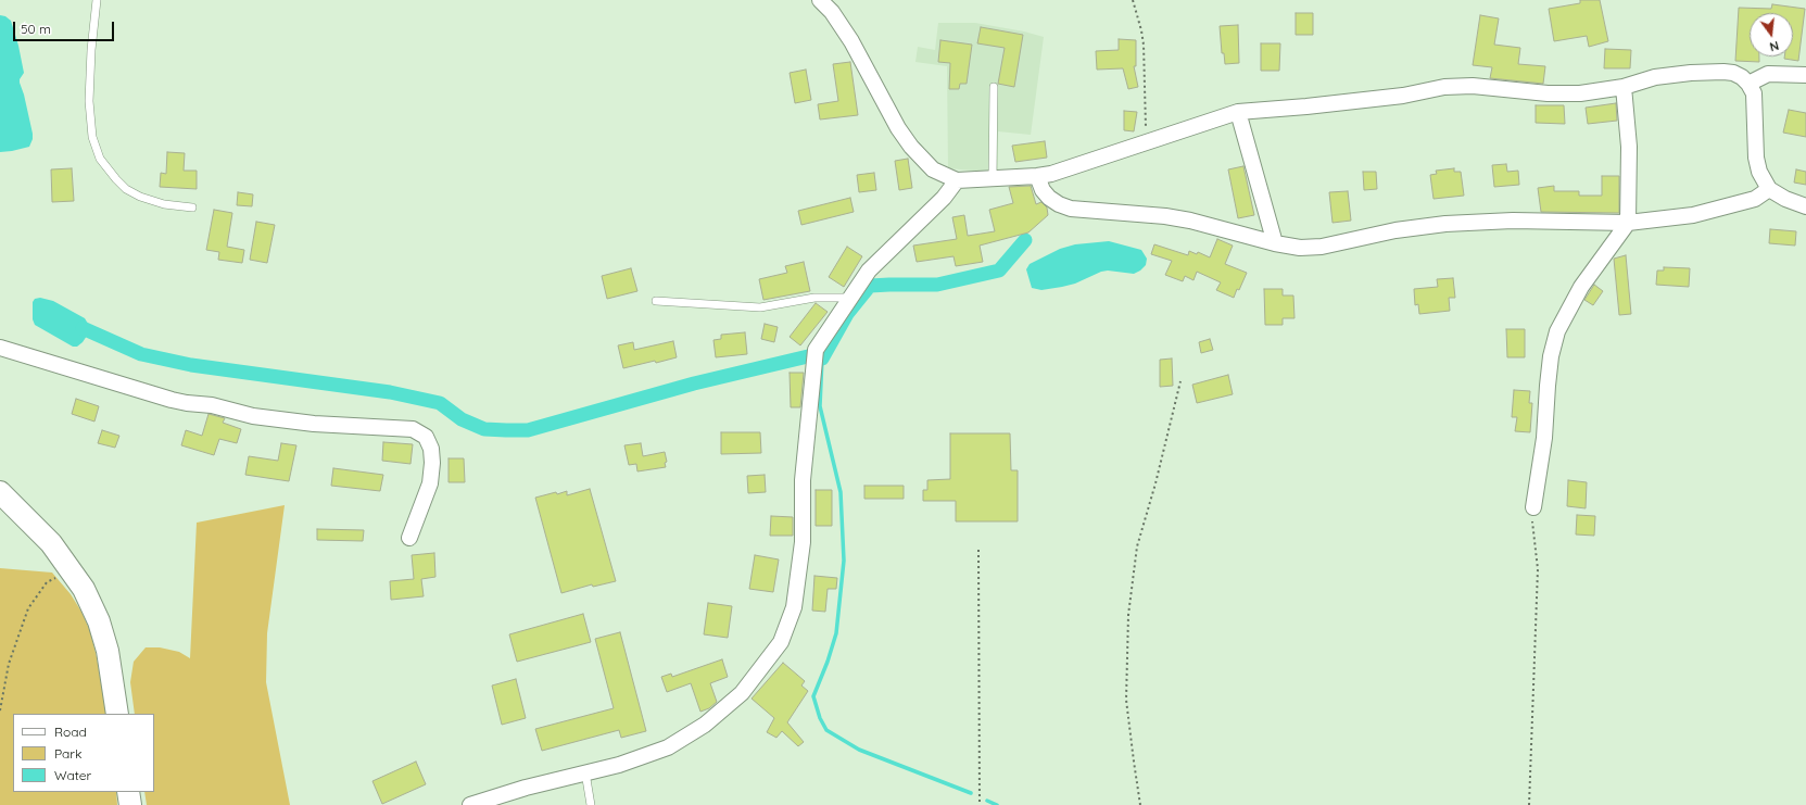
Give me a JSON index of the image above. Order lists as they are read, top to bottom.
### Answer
{
  "legend": ["Road", "Park", "Water"],
  "scale_bar": "50 m",
  "north": "bottom"
}
